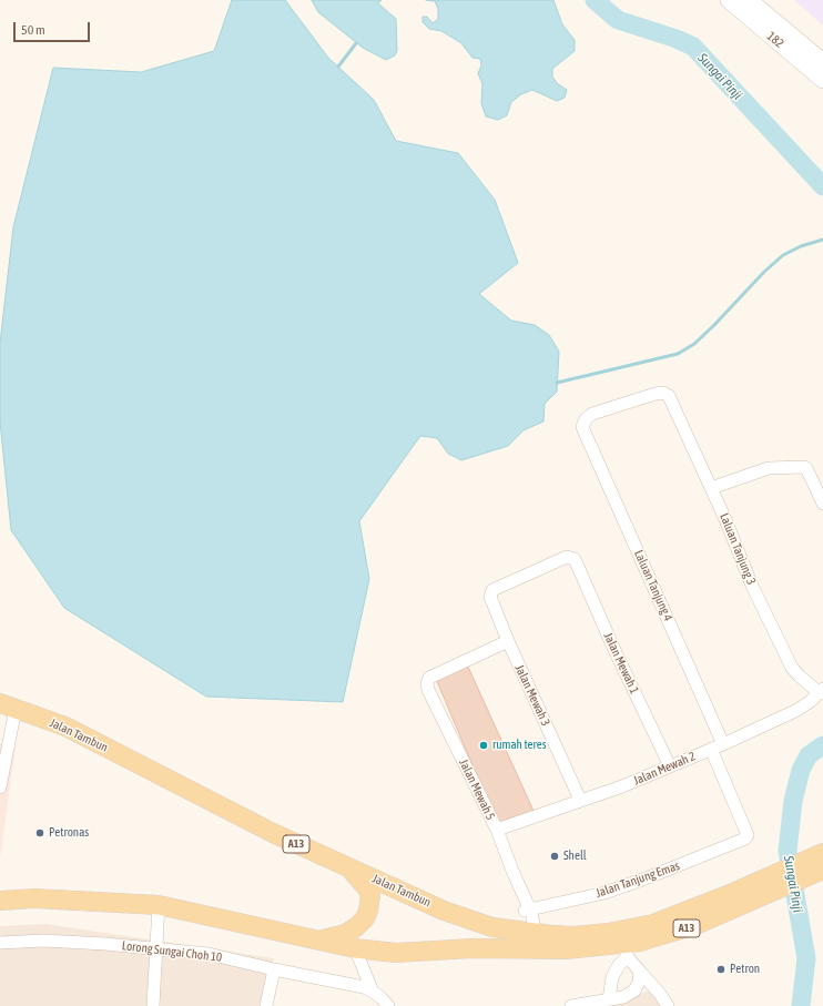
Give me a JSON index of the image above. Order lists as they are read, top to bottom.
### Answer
{
  "streets": {
    "main road": ["Jalan Tambun", "A13"],
    "street": [
      "182",
      "Laluan Tanjung 3",
      "Laluan Tanjung 4",
      "Jalan Mewah 1",
      "Jalan Mewah 3",
      "Jalan Mewah 2",
      "Jalan Mewah 5",
      "Jalan Tanjung Emas",
      "Lorong Sungai Choh 10"
    ]
  },
  "crossings": [
    ["Laluan Tanjung 3", "Laluan Tanjung 4"],
    ["Laluan Tanjung 3", "Jalan Mewah 2"],
    ["Laluan Tanjung 4", "Jalan Mewah 2"],
    ["Jalan Mewah 1", "Jalan Mewah 3"],
    ["Jalan Mewah 1", "Jalan Mewah 2"],
    ["Jalan Mewah 3", "Jalan Mewah 2"],
    ["Jalan Mewah 3", "Jalan Mewah 5"],
    ["Jalan Tambun", "A13"],
    ["Jalan Mewah 2", "Jalan Mewah 5"],
    ["Jalan Mewah 2", "Jalan Tanjung Emas"],
    ["Jalan Mewah 5", "Jalan Tanjung Emas"]
  ],
  "water": ["Sungai Pinji"],
  "places": [
    "rumah teres",
    "Petronas",
    "Shell",
    "Petron"
  ],
  "scale_bar": "50 m"
}
